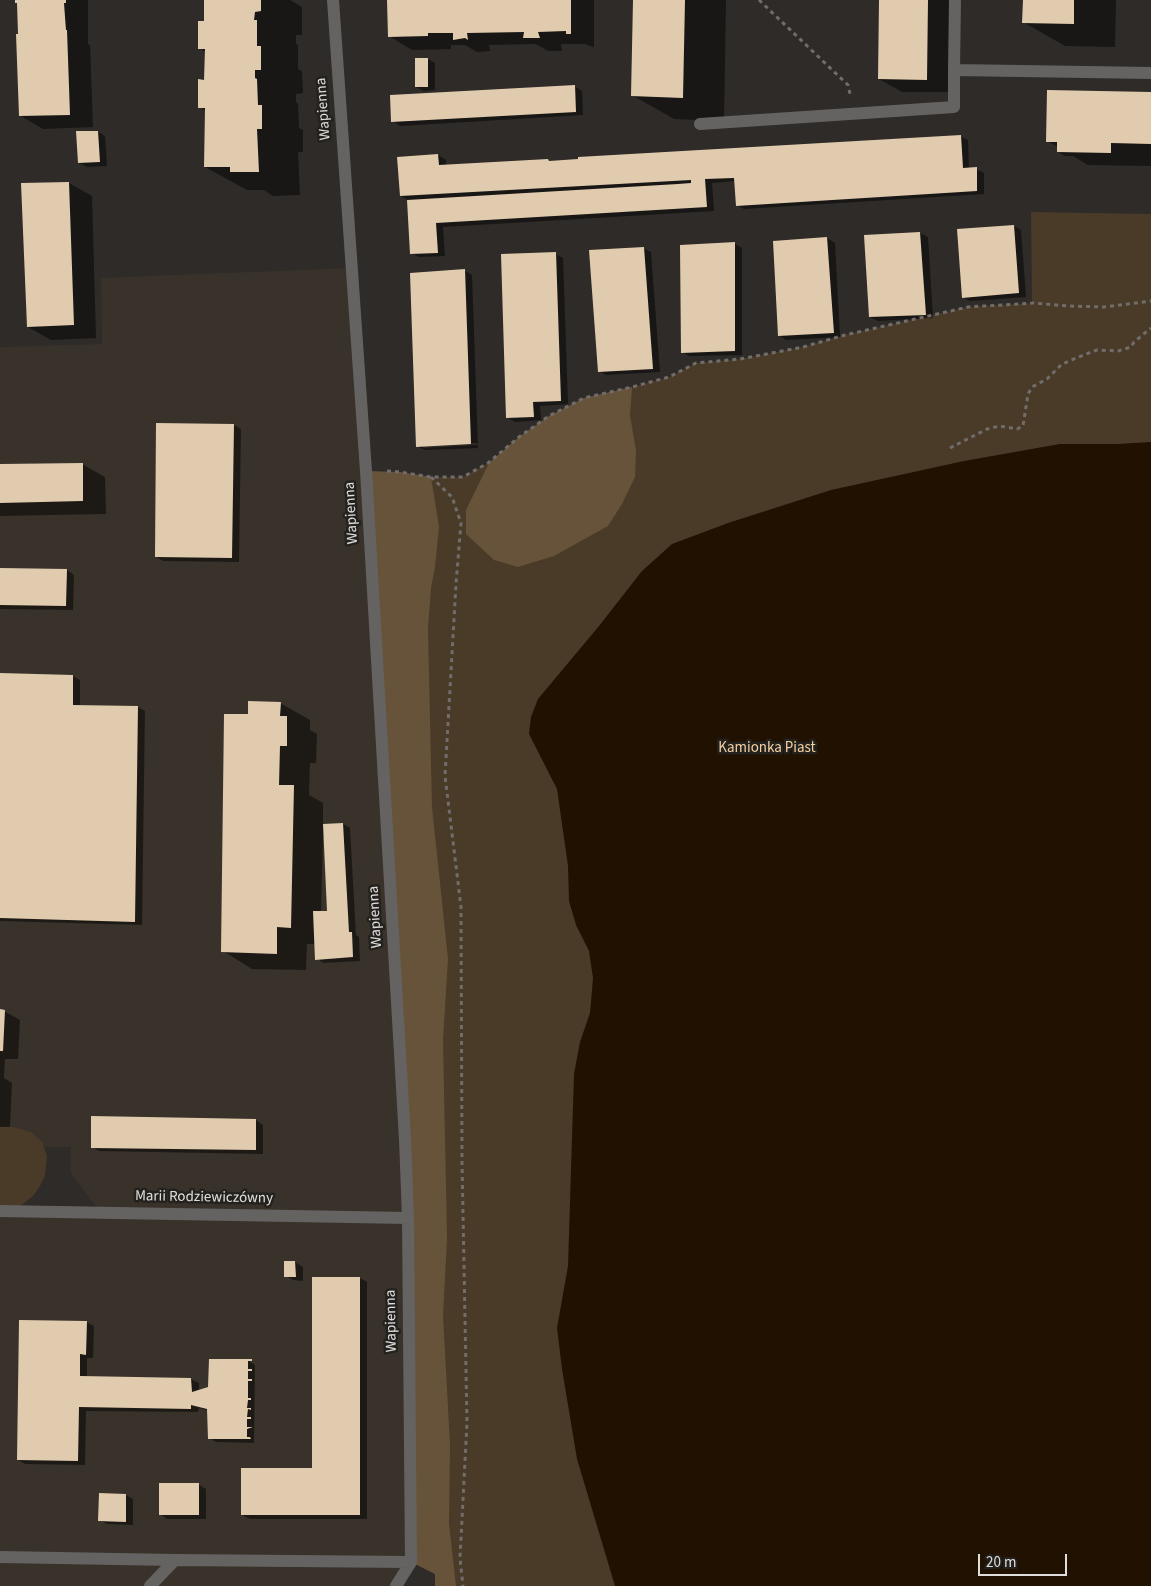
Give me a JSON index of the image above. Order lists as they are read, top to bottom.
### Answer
{
  "streets": {
    "street": ["Wapienna", "Marii Rodziewiczówny"]
  },
  "crossings": [
    ["Wapienna", "Marii Rodziewiczówny"]
  ],
  "parks": ["Kamionka Piast"],
  "scale_bar": "20 m"
}
